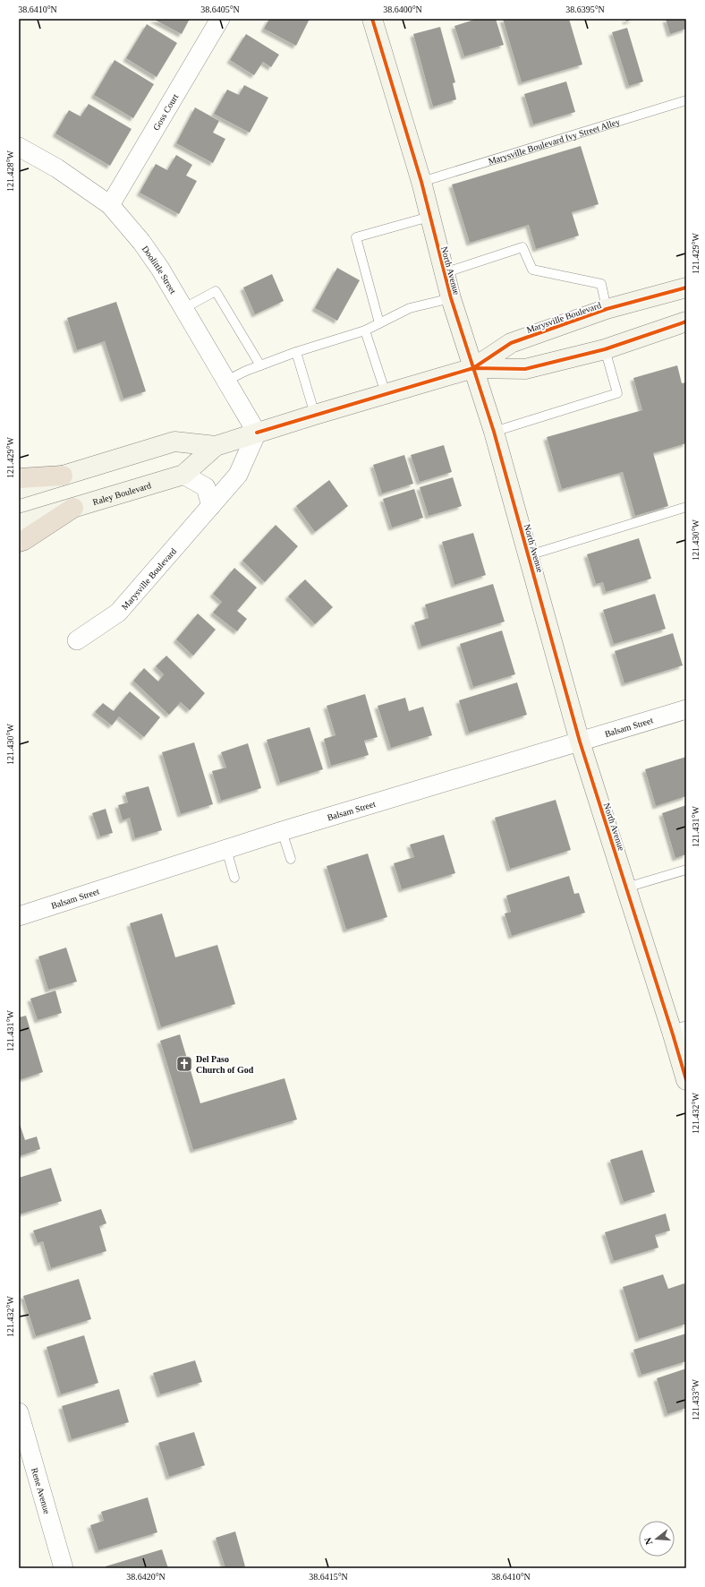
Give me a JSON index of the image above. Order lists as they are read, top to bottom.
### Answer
{
  "streets": {
    "main road": ["North Avenue", "Marysville Boulevard", "Raley Boulevard"],
    "street": [
      "Goss Court",
      "Doolittle Street",
      "Balsam Street",
      "Rene Avenue"
    ],
    "lane": ["Marysville Boulevard Ivy Street Alley"]
  },
  "crossings": [
    ["Goss Court", "Doolittle Street"],
    ["Marysville Boulevard Ivy Street Alley", "North Avenue"],
    ["Doolittle Street", "Marysville Boulevard"],
    ["Doolittle Street", "Raley Boulevard"],
    ["North Avenue", "Marysville Boulevard"],
    ["North Avenue", "Balsam Street"],
    ["Marysville Boulevard", "Raley Boulevard"]
  ],
  "places": {
    "church": ["Del Paso Church of God"]
  },
  "north": "left",
  "coordinates": [
    "38.6410°N",
    "38.6405°N",
    "38.6400°N",
    "38.6395°N",
    "121.428°W",
    "121.429°W",
    "121.430°W",
    "121.431°W",
    "121.432°W",
    "121.433°W",
    "38.6420°N",
    "38.6415°N"
  ]
}
